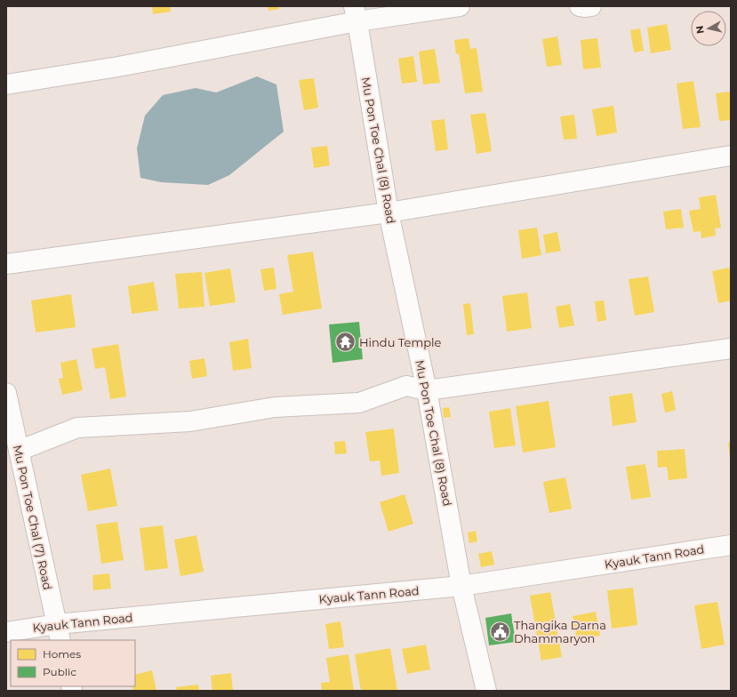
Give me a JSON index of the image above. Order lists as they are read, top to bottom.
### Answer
{
  "streets": {
    "street": ["Mu Pon Toe Chal (8) Road", "Mu Pon Toe Chal (7) Road", "Kyauk Tann Road"]
  },
  "crossings": [
    ["Mu Pon Toe Chal (8) Road", "Kyauk Tann Road"],
    ["Mu Pon Toe Chal (7) Road", "Kyauk Tann Road"]
  ],
  "places": {
    "temple": ["Hindu Temple"],
    "public building": ["Thangika Darna Dhammaryon"]
  },
  "legend": ["Homes", "Public"],
  "north": "left"
}
